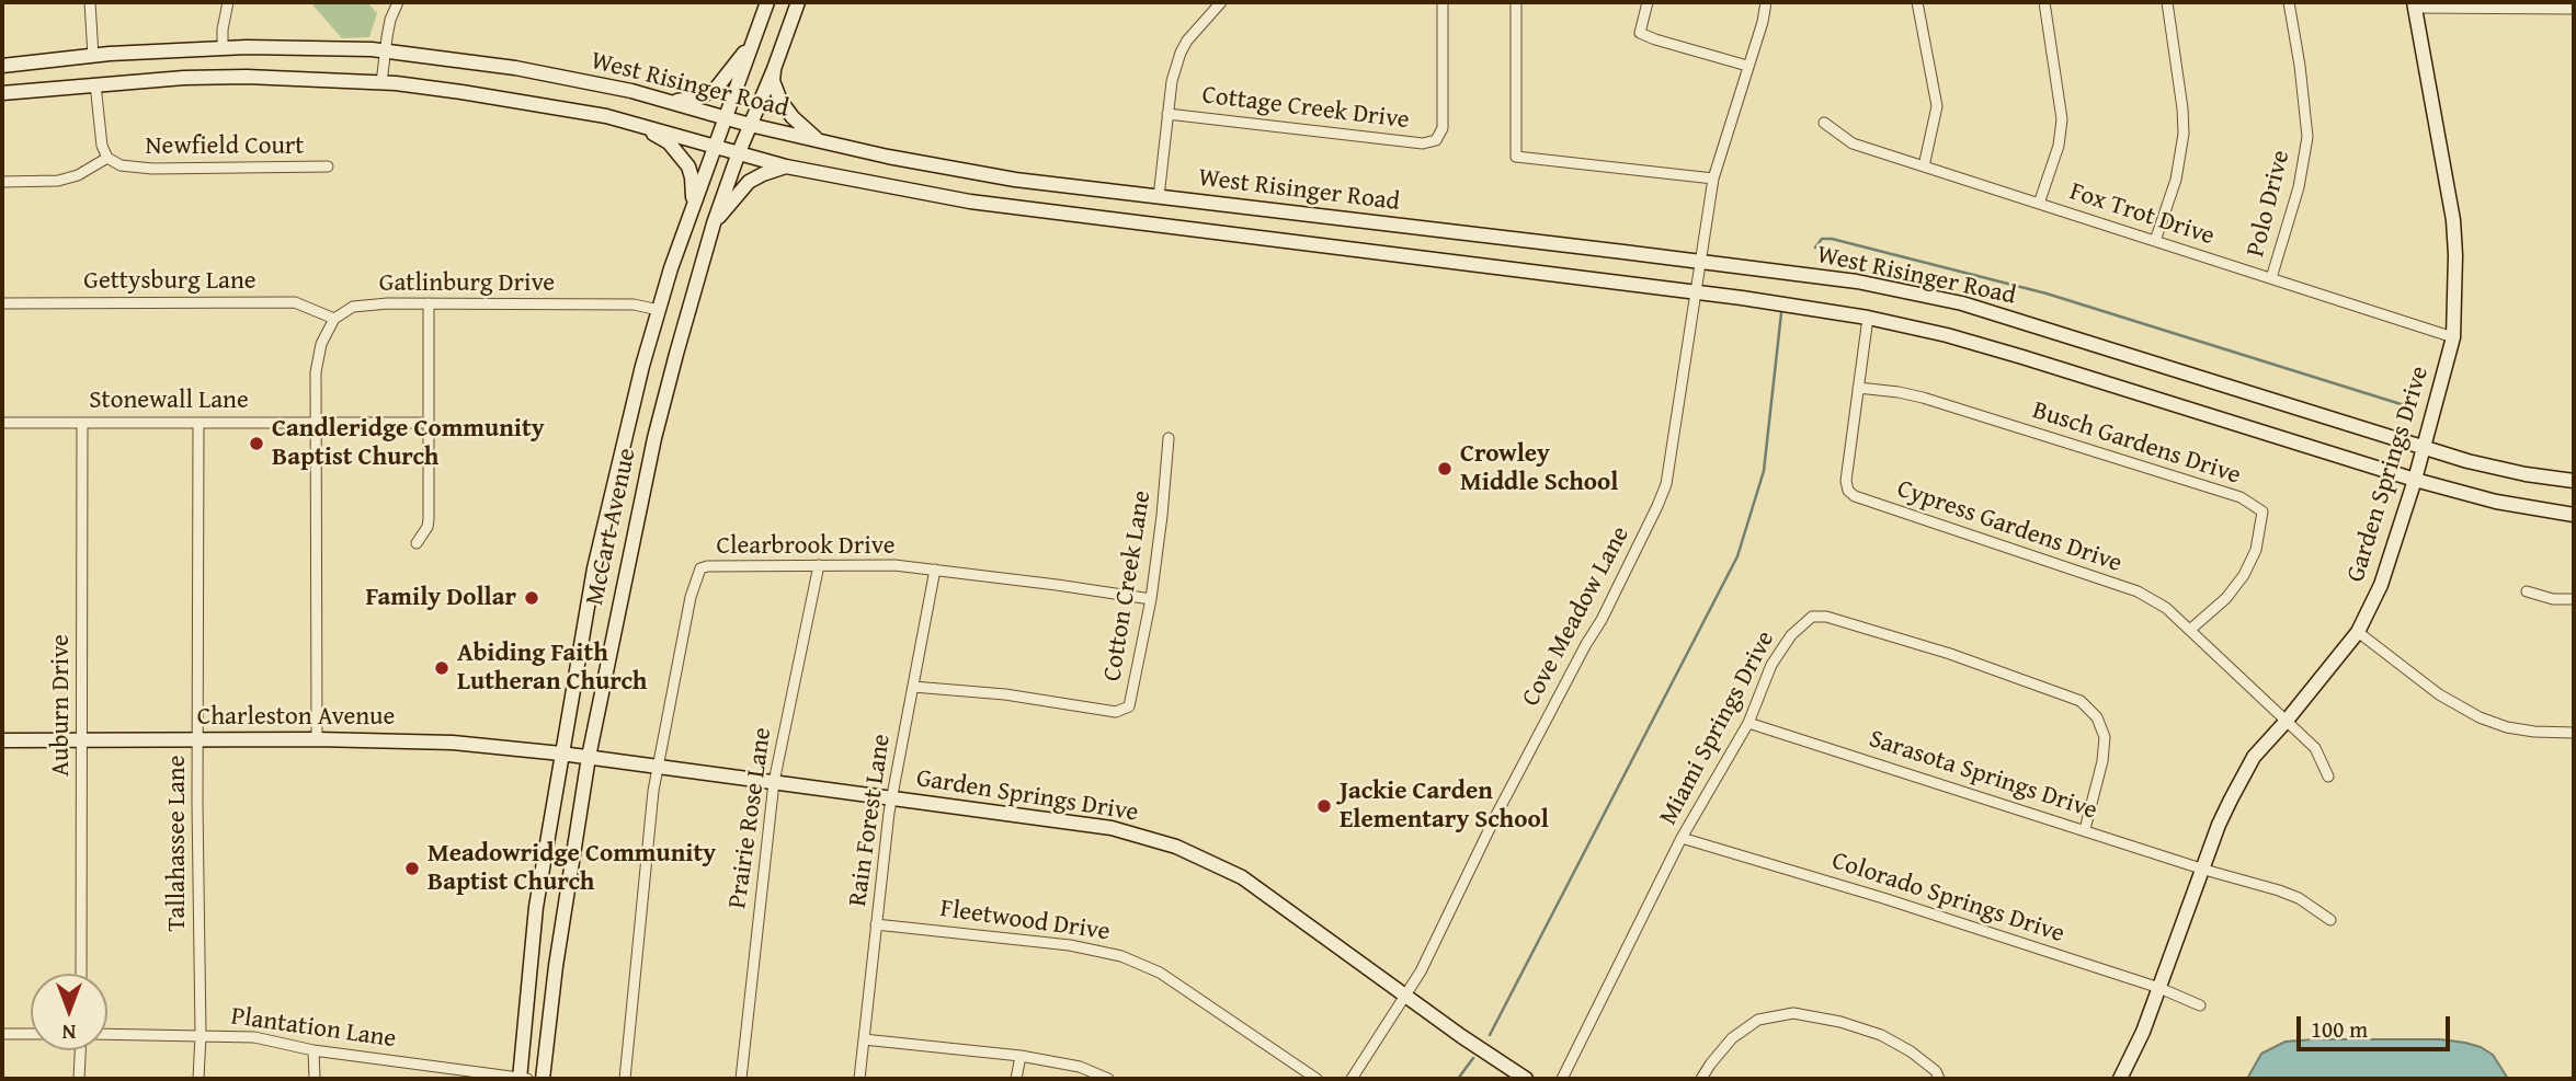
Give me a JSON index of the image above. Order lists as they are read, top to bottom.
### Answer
{
  "streets": {
    "main road": [
      "West Risinger Road",
      "Garden Springs Drive",
      "McCart Avenue",
      "Charleston Avenue"
    ],
    "street": [
      "Cottage Creek Drive",
      "Newfield Court",
      "Polo Drive",
      "Fox Trot Drive",
      "Gettysburg Lane",
      "Gatlinburg Drive",
      "Stonewall Lane",
      "Busch Gardens Drive",
      "Cypress Gardens Drive",
      "Clearbrook Drive",
      "Cotton Creek Lane",
      "Cove Meadow Lane",
      "Auburn Drive",
      "Miami Springs Drive",
      "Sarasota Springs Drive",
      "Prairie Rose Lane",
      "Rain Forest Lane",
      "Tallahassee Lane",
      "Colorado Springs Drive",
      "Fleetwood Drive",
      "Plantation Lane"
    ]
  },
  "crossings": [
    ["West Risinger Road", "Garden Springs Drive"],
    ["West Risinger Road", "McCart Avenue"],
    ["West Risinger Road", "Cypress Gardens Drive"],
    ["West Risinger Road", "Cove Meadow Lane"],
    ["Polo Drive", "Fox Trot Drive"],
    ["Fox Trot Drive", "Garden Springs Drive"],
    ["Gettysburg Lane", "Gatlinburg Drive"],
    ["Gatlinburg Drive", "McCart Avenue"],
    ["Stonewall Lane", "Auburn Drive"],
    ["Stonewall Lane", "Tallahassee Lane"],
    ["Busch Gardens Drive", "Cypress Gardens Drive"],
    ["Garden Springs Drive", "McCart Avenue"],
    ["Garden Springs Drive", "Cypress Gardens Drive"],
    ["Garden Springs Drive", "Clearbrook Drive"],
    ["Garden Springs Drive", "Cove Meadow Lane"],
    ["Garden Springs Drive", "Charleston Avenue"],
    ["Garden Springs Drive", "Sarasota Springs Drive"],
    ["Garden Springs Drive", "Prairie Rose Lane"],
    ["Garden Springs Drive", "Rain Forest Lane"],
    ["Garden Springs Drive", "Colorado Springs Drive"],
    ["McCart Avenue", "Charleston Avenue"],
    ["McCart Avenue", "Plantation Lane"],
    ["Clearbrook Drive", "Cotton Creek Lane"],
    ["Clearbrook Drive", "Prairie Rose Lane"],
    ["Clearbrook Drive", "Rain Forest Lane"],
    ["Cotton Creek Lane", "Rain Forest Lane"],
    ["Auburn Drive", "Charleston Avenue"],
    ["Charleston Avenue", "Tallahassee Lane"],
    ["Miami Springs Drive", "Sarasota Springs Drive"],
    ["Miami Springs Drive", "Colorado Springs Drive"],
    ["Rain Forest Lane", "Fleetwood Drive"],
    ["Tallahassee Lane", "Plantation Lane"]
  ],
  "places": [
    "Candleridge Community Baptist Church",
    "Crowley Middle School",
    "Family Dollar",
    "Abiding Faith Lutheran Church",
    "Jackie Carden Elementary School",
    "Meadowridge Community Baptist Church"
  ],
  "scale_bar": "100 m",
  "north": "bottom"
}
